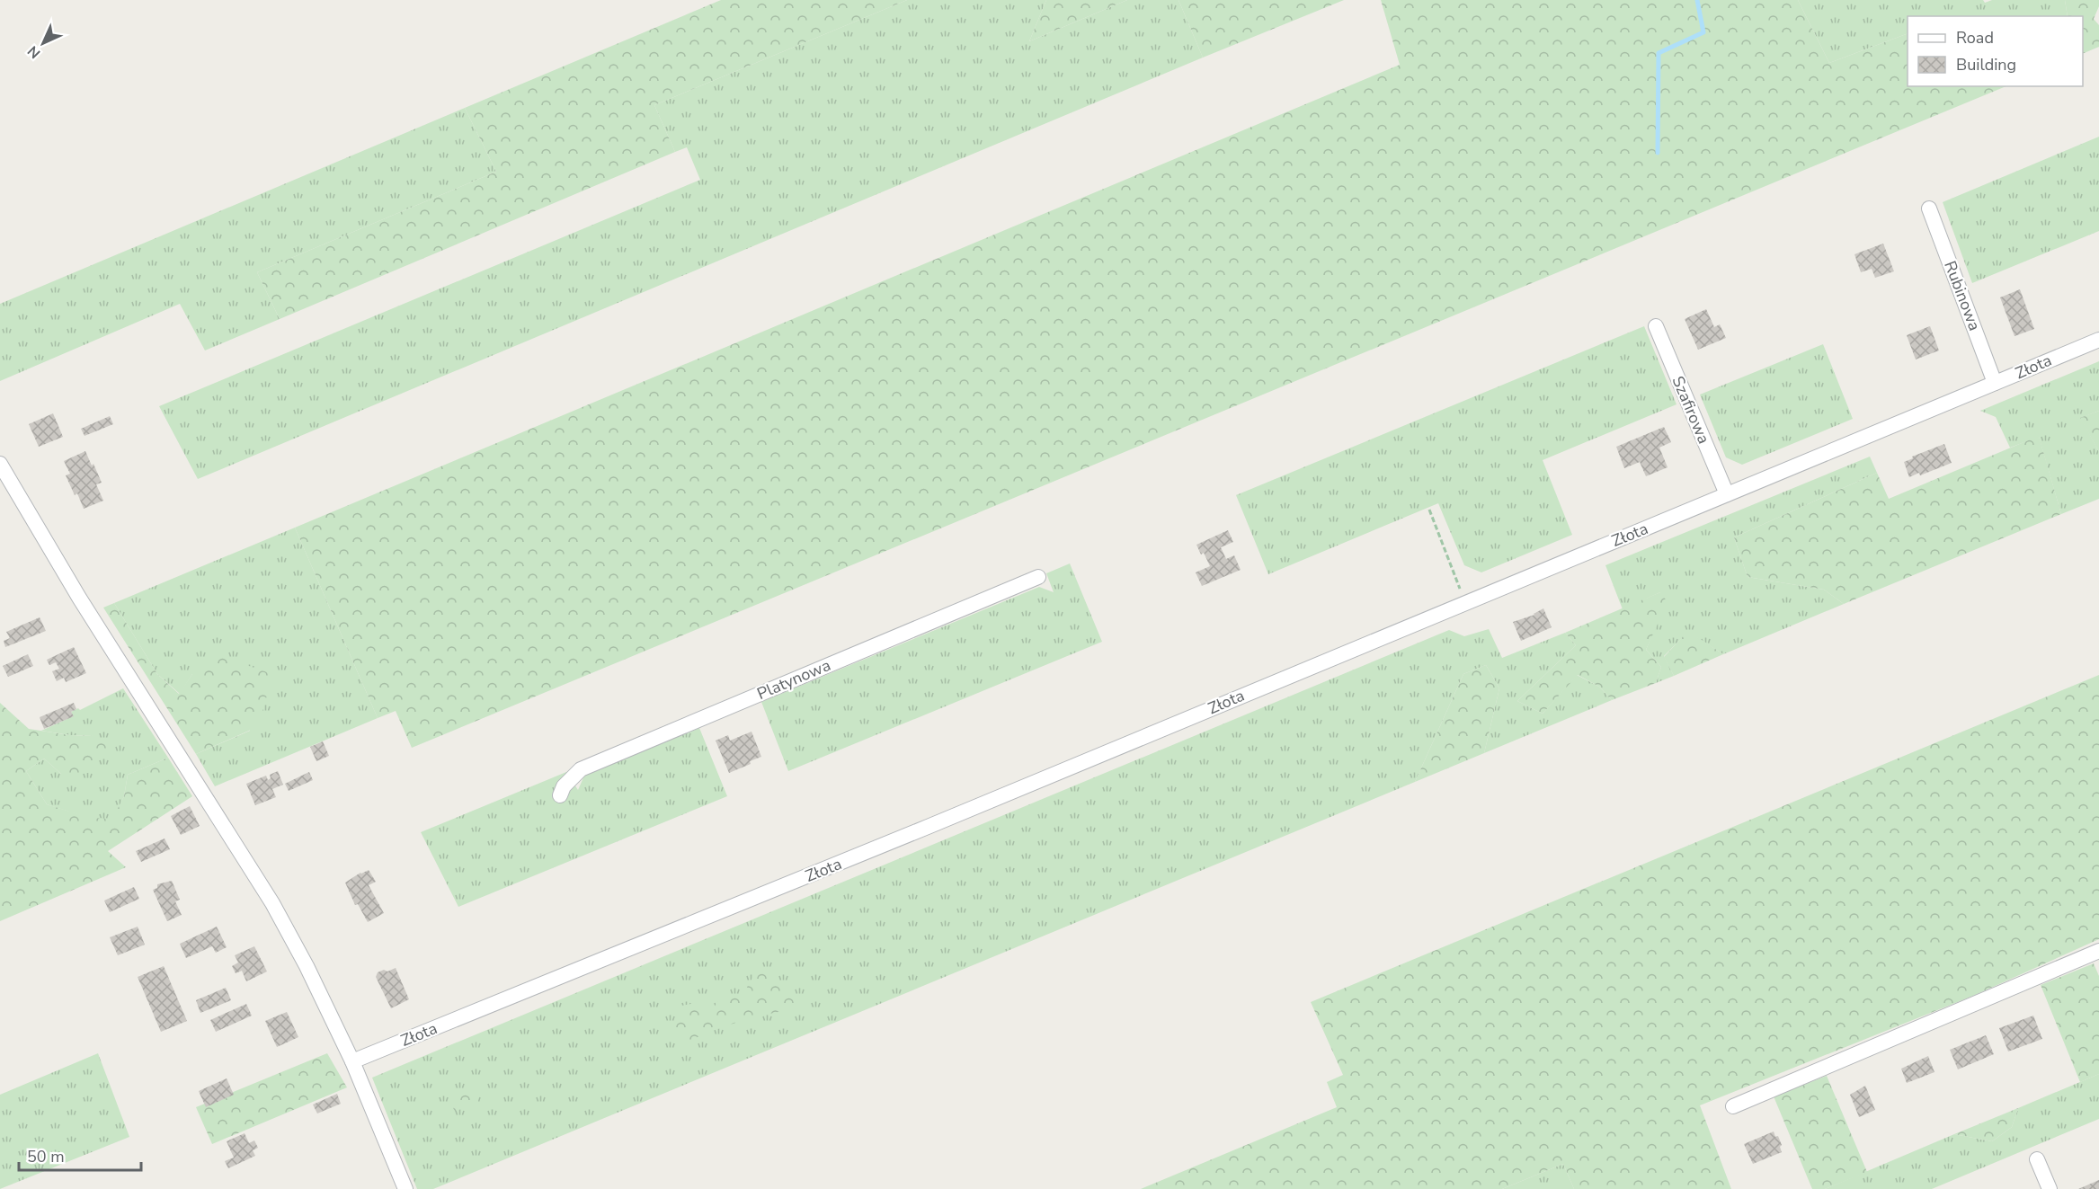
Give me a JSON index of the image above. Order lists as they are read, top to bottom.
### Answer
{
  "streets": {
    "street": [
      "Rubinowa",
      "Złota",
      "Szafirowa",
      "Platynowa"
    ]
  },
  "crossings": [
    ["Rubinowa", "Złota"],
    ["Złota", "Szafirowa"]
  ],
  "legend": ["Road", "Building"],
  "scale_bar": "50 m",
  "north": "bottom left"
}
